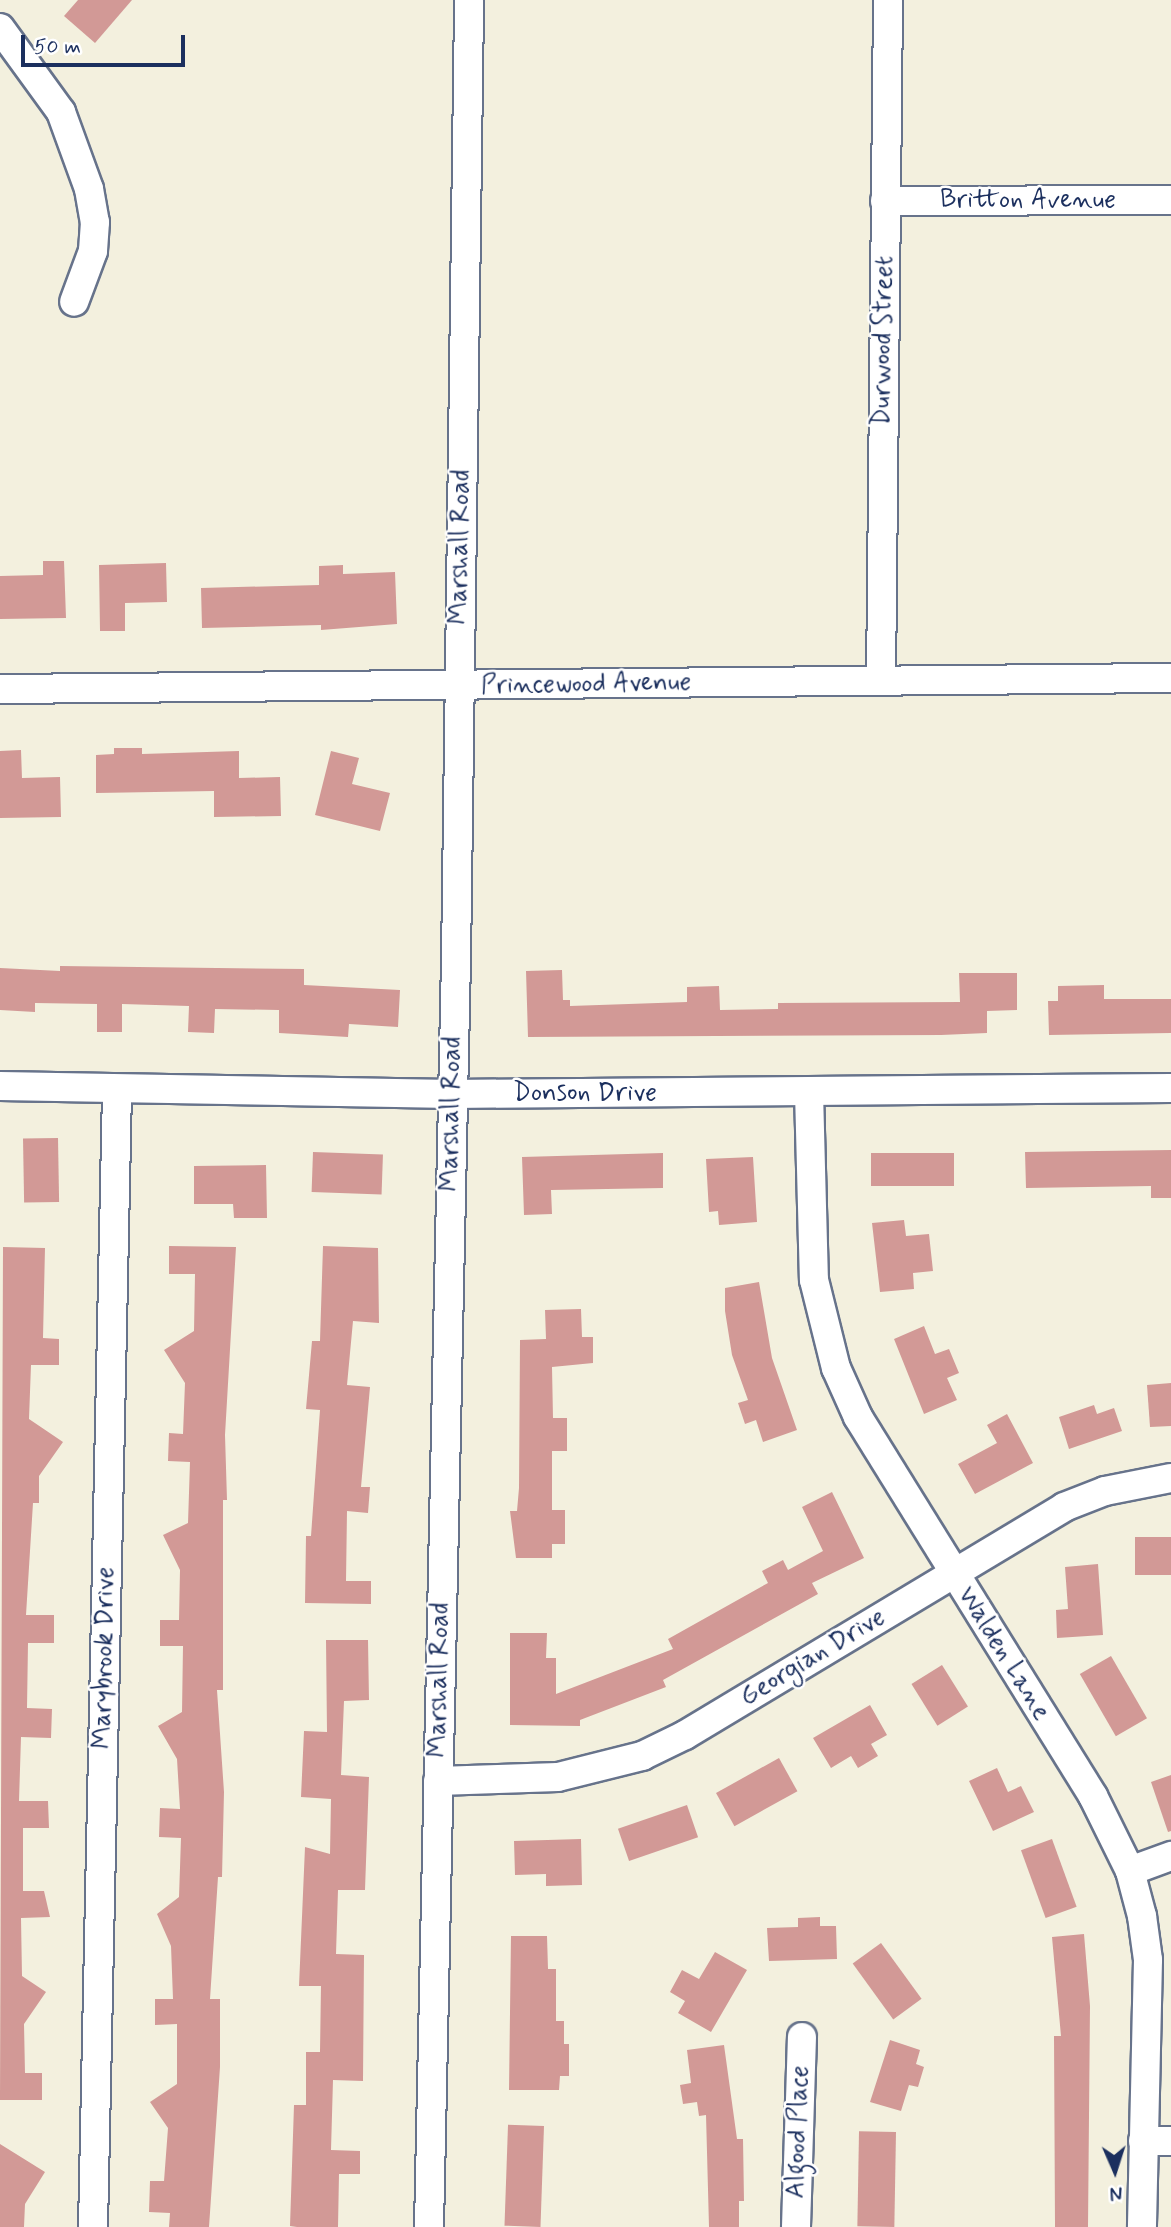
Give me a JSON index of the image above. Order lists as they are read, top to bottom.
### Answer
{
  "streets": {
    "street": [
      "Britton Avenue",
      "Durwood Street",
      "Marshall Road",
      "Princewood Avenue",
      "Donson Drive",
      "Walden Lane",
      "Marybrook Drive",
      "Georgian Drive",
      "Algood Place"
    ]
  },
  "crossings": [
    ["Britton Avenue", "Durwood Street"],
    ["Durwood Street", "Princewood Avenue"],
    ["Marshall Road", "Princewood Avenue"],
    ["Marshall Road", "Donson Drive"],
    ["Marshall Road", "Georgian Drive"],
    ["Donson Drive", "Walden Lane"],
    ["Donson Drive", "Marybrook Drive"],
    ["Walden Lane", "Georgian Drive"]
  ],
  "scale_bar": "50 m",
  "north": "bottom"
}
